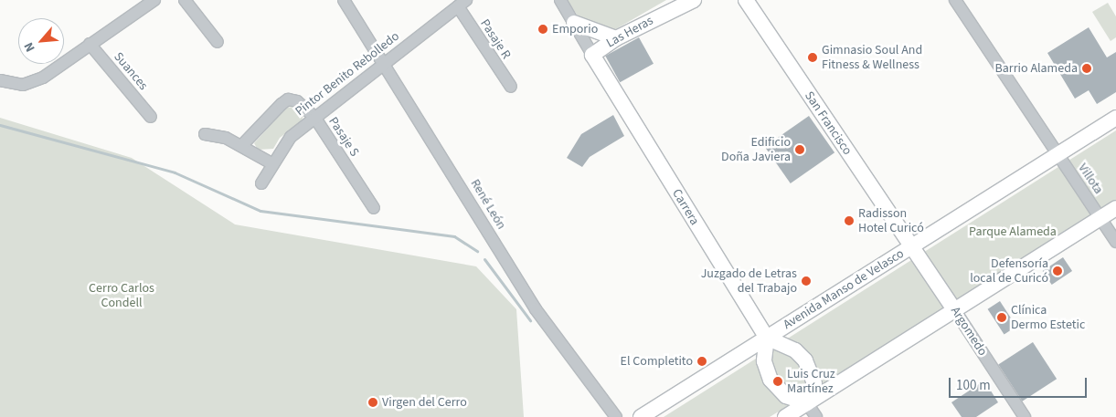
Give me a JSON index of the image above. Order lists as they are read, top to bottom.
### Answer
{
  "streets": {
    "main road": [
      "Las Heras",
      "San Francisco",
      "Carrera",
      "Avenida Manso de Velasco",
      "Argomedo"
    ],
    "street": [
      "Pasaje R",
      "Suances",
      "Pintor Benito Rebolledo",
      "Pasaje S",
      "Villota",
      "René León"
    ]
  },
  "crossings": [
    ["Las Heras", "Carrera"],
    ["Pasaje R", "Pintor Benito Rebolledo"],
    ["Pintor Benito Rebolledo", "Pasaje S"],
    ["Pintor Benito Rebolledo", "René León"],
    ["San Francisco", "Avenida Manso de Velasco"],
    ["San Francisco", "Argomedo"],
    ["Villota", "Avenida Manso de Velasco"],
    ["Carrera", "Avenida Manso de Velasco"],
    ["Avenida Manso de Velasco", "Argomedo"]
  ],
  "parks": ["Parque Alameda", "Cerro Carlos Condell"],
  "places": [
    "Emporio",
    "Gimnasio Soul And Fitness & Wellness",
    "Barrio Alameda",
    "Edificio Doña Javiera",
    "Radisson Hotel Curicó",
    "Defensoría local de Curicó",
    "Juzgado de Letras del Trabajo",
    "Clínica Dermo Estetic",
    "El Completito",
    "Luis Cruz Martínez",
    "Virgen del Cerro"
  ],
  "scale_bar": "100 m",
  "north": "bottom left"
}
